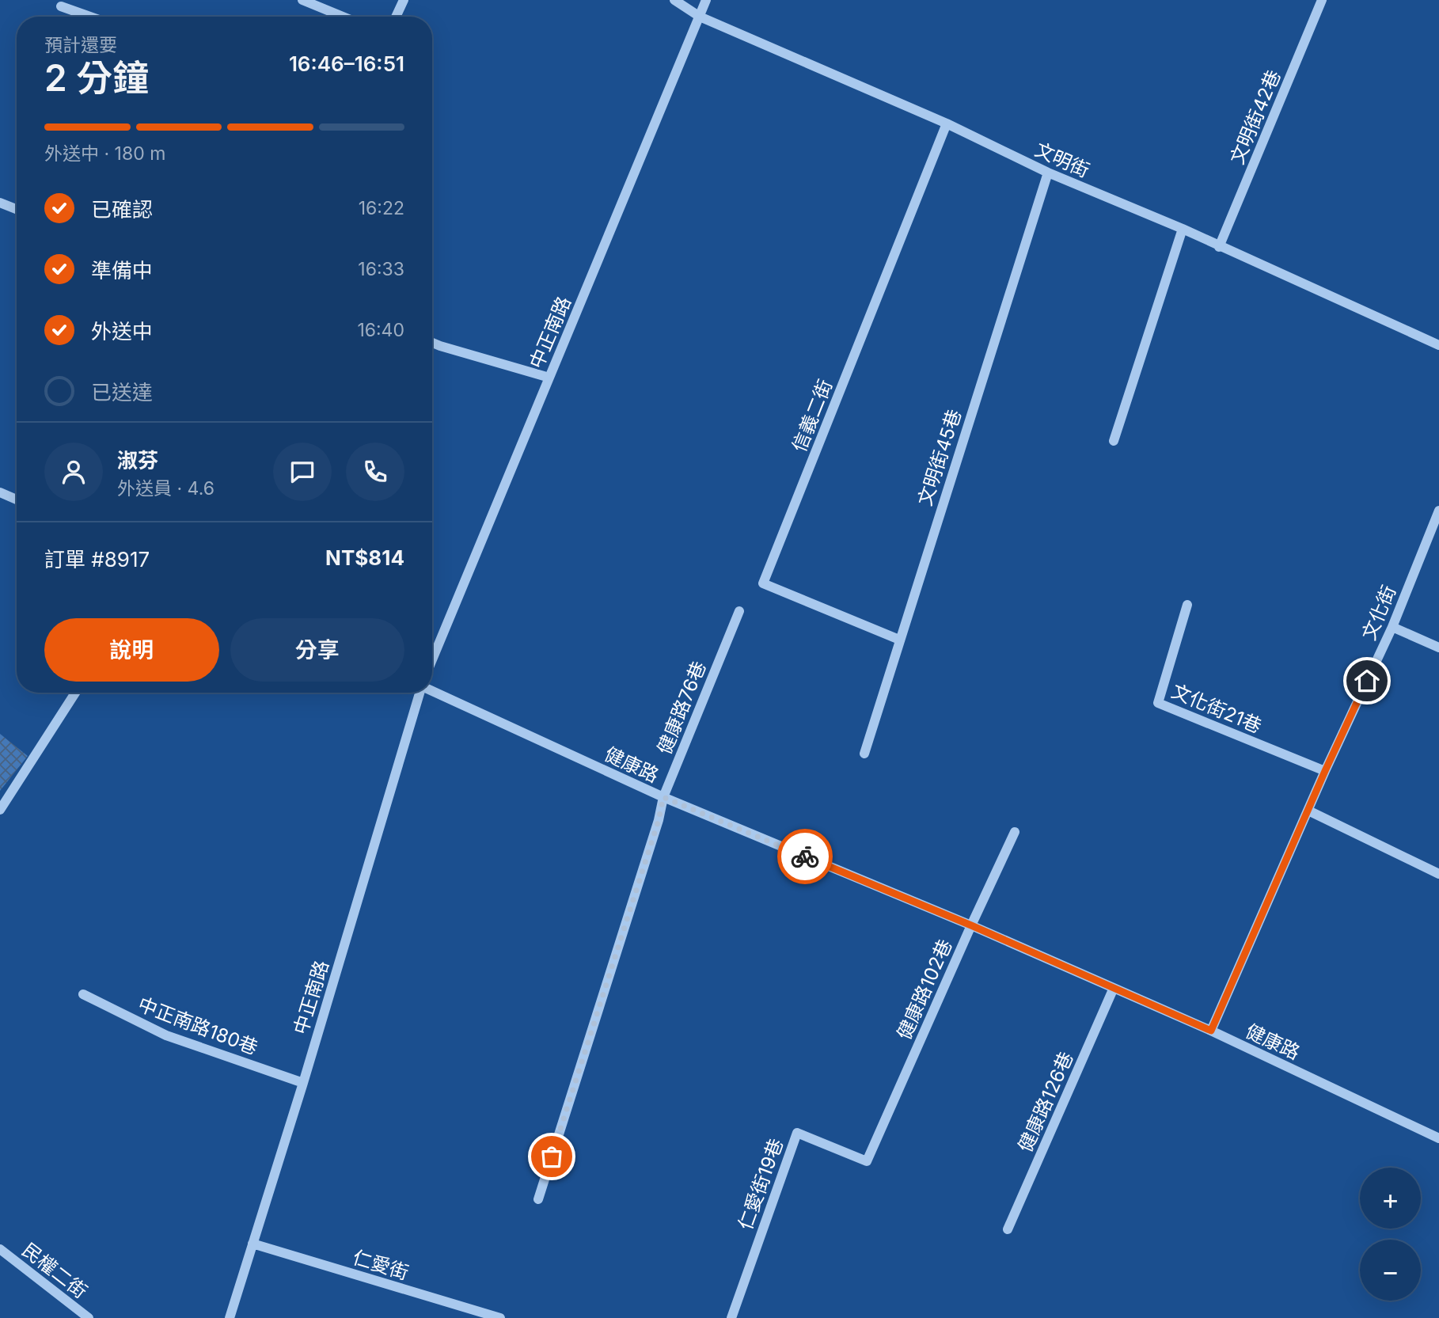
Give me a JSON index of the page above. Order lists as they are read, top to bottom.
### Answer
{
  "streets": {
    "street": [
      "文明街42巷",
      "文明街",
      "中正南路",
      "信義二街",
      "文明街45巷",
      "文化街",
      "健康路76巷",
      "文化街21巷",
      "健康路",
      "健康路102巷",
      "中正南路180巷",
      "健康路126巷",
      "仁愛街19巷",
      "仁愛街",
      "民權二街"
    ]
  },
  "crossings": [
    ["文明街42巷", "文明街"],
    ["文明街", "中正南路"],
    ["文明街", "信義二街"],
    ["文明街", "文明街45巷"],
    ["中正南路", "中正南路180巷"],
    ["中正南路", "仁愛街"],
    ["信義二街", "文明街45巷"],
    ["文化街", "文化街21巷"],
    ["文化街", "健康路"],
    ["健康路76巷", "健康路"],
    ["健康路", "健康路102巷"],
    ["健康路", "健康路126巷"],
    ["健康路102巷", "仁愛街19巷"]
  ],
  "page": {
    "heading": ["2 分鐘", "預計還要", "16:46–16:51"],
    "panel": [
      "淑芬",
      "外送員 · 4.6",
      "訂單 #8917",
      "NT$814"
    ],
    "bar": "外送中 · 180 m",
    "list": [
      ["已確認", "16:22"],
      ["準備中", "16:33"],
      ["外送中", "16:40"],
      "已送達"
    ],
    "buttons": ["說明", "分享"],
    "map_buttons": ["+", "−"]
  }
}
